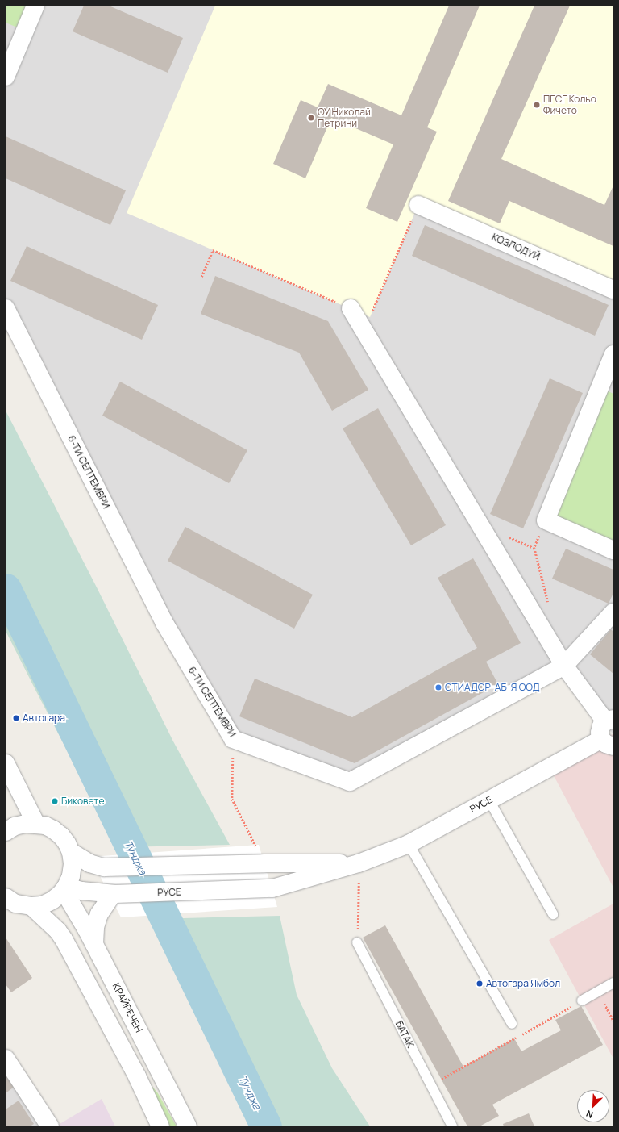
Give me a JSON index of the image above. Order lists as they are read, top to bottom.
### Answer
{
  "streets": {
    "street": [
      "КОЗЛОДУЙ",
      "6-ТИ СЕПТЕМВРИ",
      "РУСЕ",
      "КРАЙРЕЧЕН"
    ],
    "lane": ["БАТАК"]
  },
  "crossings": [
    ["РУСЕ", "КРАЙРЕЧЕН"]
  ],
  "water": ["Тунджа"],
  "places": [
    "ПГСГ Кольо Фичето",
    "ОУ Николай Петрини",
    "СТИАДОР-АБ-Я ООД",
    "Автогара",
    "Биковете",
    "Автогара Ямбол"
  ],
  "north": "bottom left"
}
